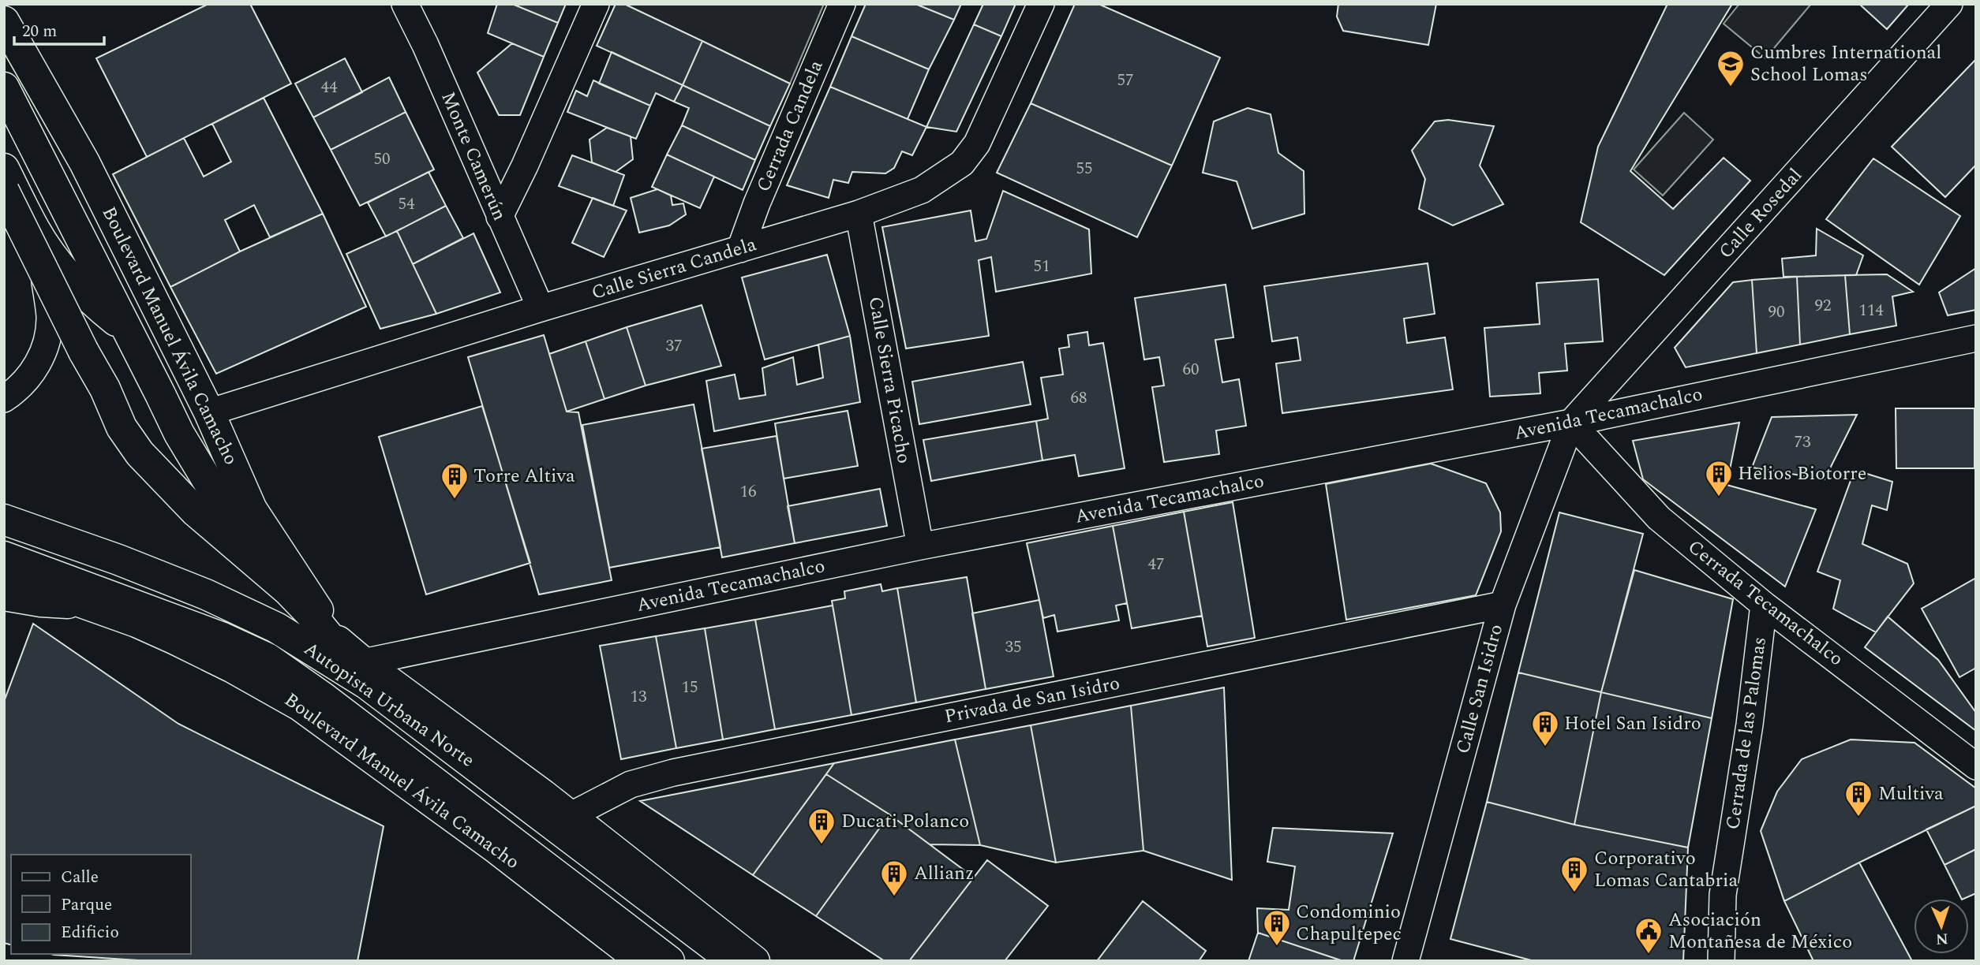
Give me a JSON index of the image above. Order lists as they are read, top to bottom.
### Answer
{
  "streets": {
    "main road": ["Boulevard Manuel Ávila Camacho", "Autopista Urbana Norte"],
    "street": [
      "Cerrada Candela",
      "Monte Camerún",
      "Calle Rosedal",
      "Calle Sierra Candela",
      "Calle Sierra Picacho",
      "Avenida Tecamachalco",
      "Cerrada Tecamachalco",
      "Calle San Isidro",
      "Privada de San Isidro",
      "Cerrada de las Palomas"
    ]
  },
  "crossings": [
    ["Cerrada Candela", "Calle Sierra Candela"],
    ["Monte Camerún", "Calle Sierra Candela"],
    ["Calle Rosedal", "Avenida Tecamachalco"],
    ["Calle Rosedal", "Cerrada Tecamachalco"],
    ["Calle Rosedal", "Calle San Isidro"],
    ["Calle Sierra Candela", "Boulevard Manuel Ávila Camacho"],
    ["Calle Sierra Candela", "Calle Sierra Picacho"],
    ["Boulevard Manuel Ávila Camacho", "Avenida Tecamachalco"],
    ["Boulevard Manuel Ávila Camacho", "Privada de San Isidro"],
    ["Boulevard Manuel Ávila Camacho", "Autopista Urbana Norte"],
    ["Calle Sierra Picacho", "Avenida Tecamachalco"],
    ["Avenida Tecamachalco", "Cerrada Tecamachalco"],
    ["Avenida Tecamachalco", "Calle San Isidro"],
    ["Avenida Tecamachalco", "Autopista Urbana Norte"],
    ["Cerrada Tecamachalco", "Calle San Isidro"],
    ["Cerrada Tecamachalco", "Cerrada de las Palomas"],
    ["Calle San Isidro", "Privada de San Isidro"]
  ],
  "places": {
    "school or university": ["Cumbres International School Lomas"],
    "building": [
      "Helios Biotorre",
      "Torre Altiva",
      "Hotel San Isidro",
      "Multiva",
      "Ducati Polanco",
      "Corporativo Lomas Cantabria",
      "Allianz",
      "Condominio Chapultepec"
    ],
    "public building": ["Asociación Montañesa de México"]
  },
  "house_numbers": [
    "57",
    "44",
    "50",
    "55",
    "54",
    "51",
    "92",
    "114",
    "90",
    "37",
    "60",
    "68",
    "73",
    "16",
    "47",
    "35",
    "15",
    "13"
  ],
  "legend": ["Calle", "Parque", "Edificio"],
  "scale_bar": "20 m",
  "north": "bottom"
}
